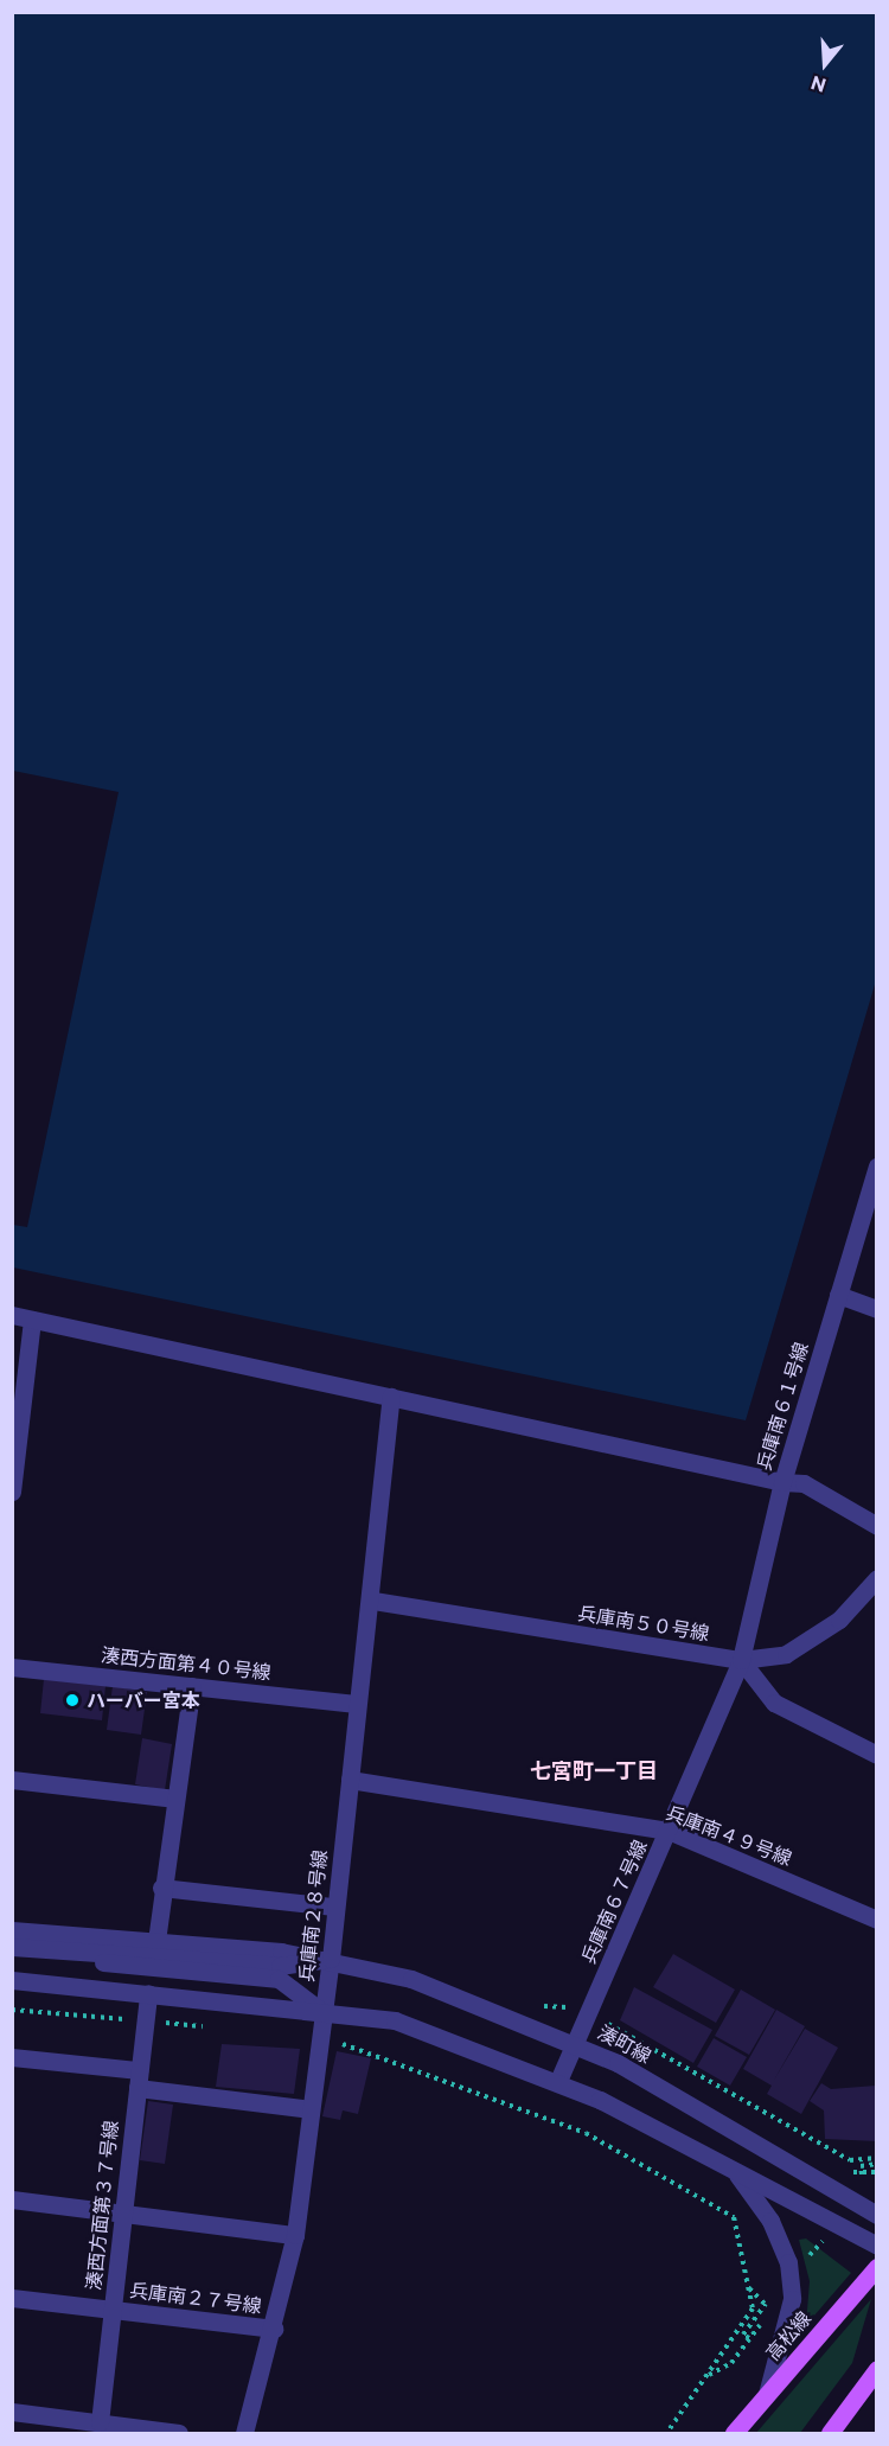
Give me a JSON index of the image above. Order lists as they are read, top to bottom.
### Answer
{
  "streets": {
    "main road": ["高松線"],
    "street": [
      "兵庫南６１号線",
      "兵庫南５０号線",
      "湊西方面第４０号線",
      "兵庫南４９号線",
      "兵庫南６７号線",
      "兵庫南２８号線",
      "湊町線",
      "湊西方面第３７号線",
      "兵庫南２７号線"
    ]
  },
  "crossings": [
    ["兵庫南６１号線", "兵庫南５０号線"],
    ["兵庫南６１号線", "兵庫南６７号線"],
    ["兵庫南５０号線", "兵庫南６７号線"],
    ["兵庫南５０号線", "兵庫南２８号線"],
    ["湊西方面第４０号線", "兵庫南２８号線"],
    ["兵庫南４９号線", "兵庫南６７号線"],
    ["兵庫南４９号線", "兵庫南２８号線"],
    ["兵庫南６７号線", "湊町線"],
    ["兵庫南２８号線", "湊町線"],
    ["兵庫南２８号線", "兵庫南２７号線"],
    ["湊町線", "湊西方面第３７号線"],
    ["湊西方面第３７号線", "兵庫南２７号線"]
  ],
  "districts": ["七宮町一丁目"],
  "places": ["ハーバー宮本"],
  "north": "bottom"
}
